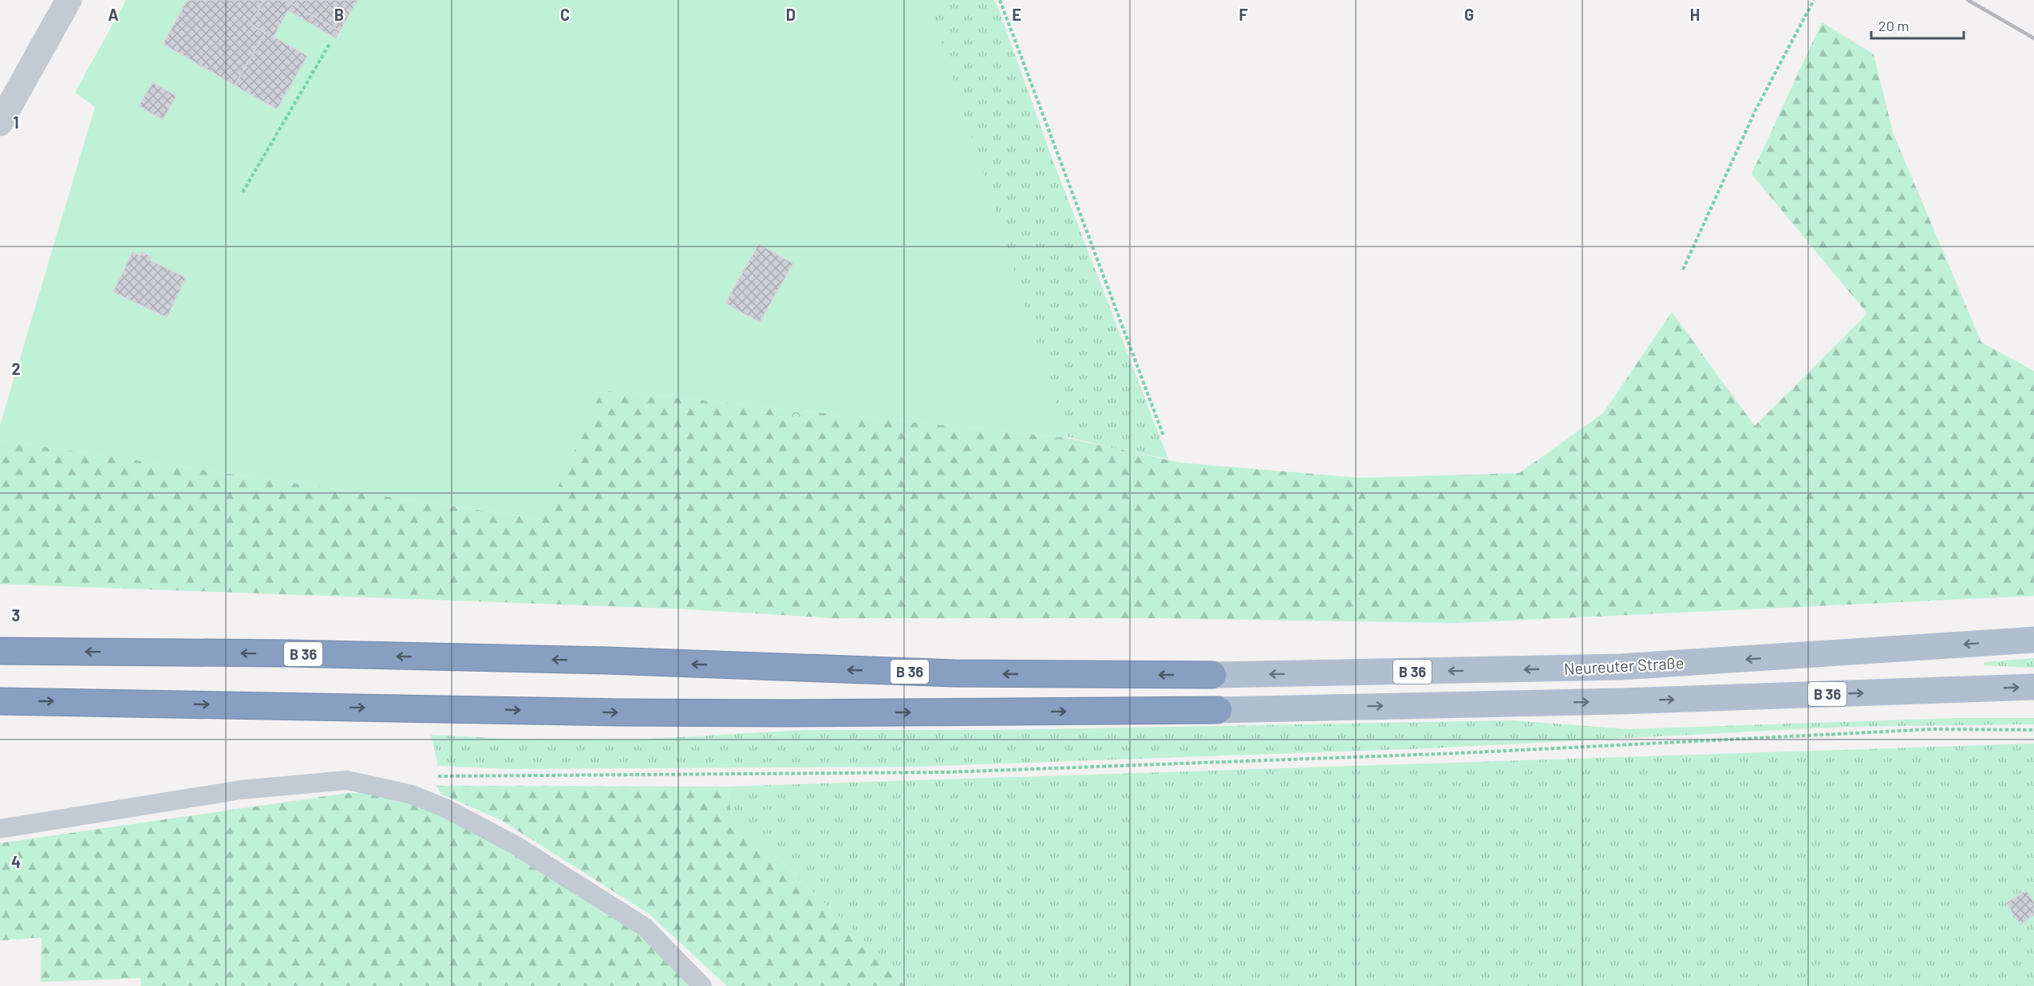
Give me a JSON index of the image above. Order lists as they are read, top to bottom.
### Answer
{
  "streets": {
    "highway": ["B 36"],
    "main road": ["Neureuter Straße"]
  },
  "crossings": [
    ["B 36", "Neureuter Straße"]
  ],
  "scale_bar": "20 m",
  "grid": {
    "columns": [
      "A",
      "B",
      "C",
      "D",
      "E",
      "F",
      "G",
      "H"
    ],
    "rows": [
      "1",
      "2",
      "3",
      "4"
    ]
  }
}
